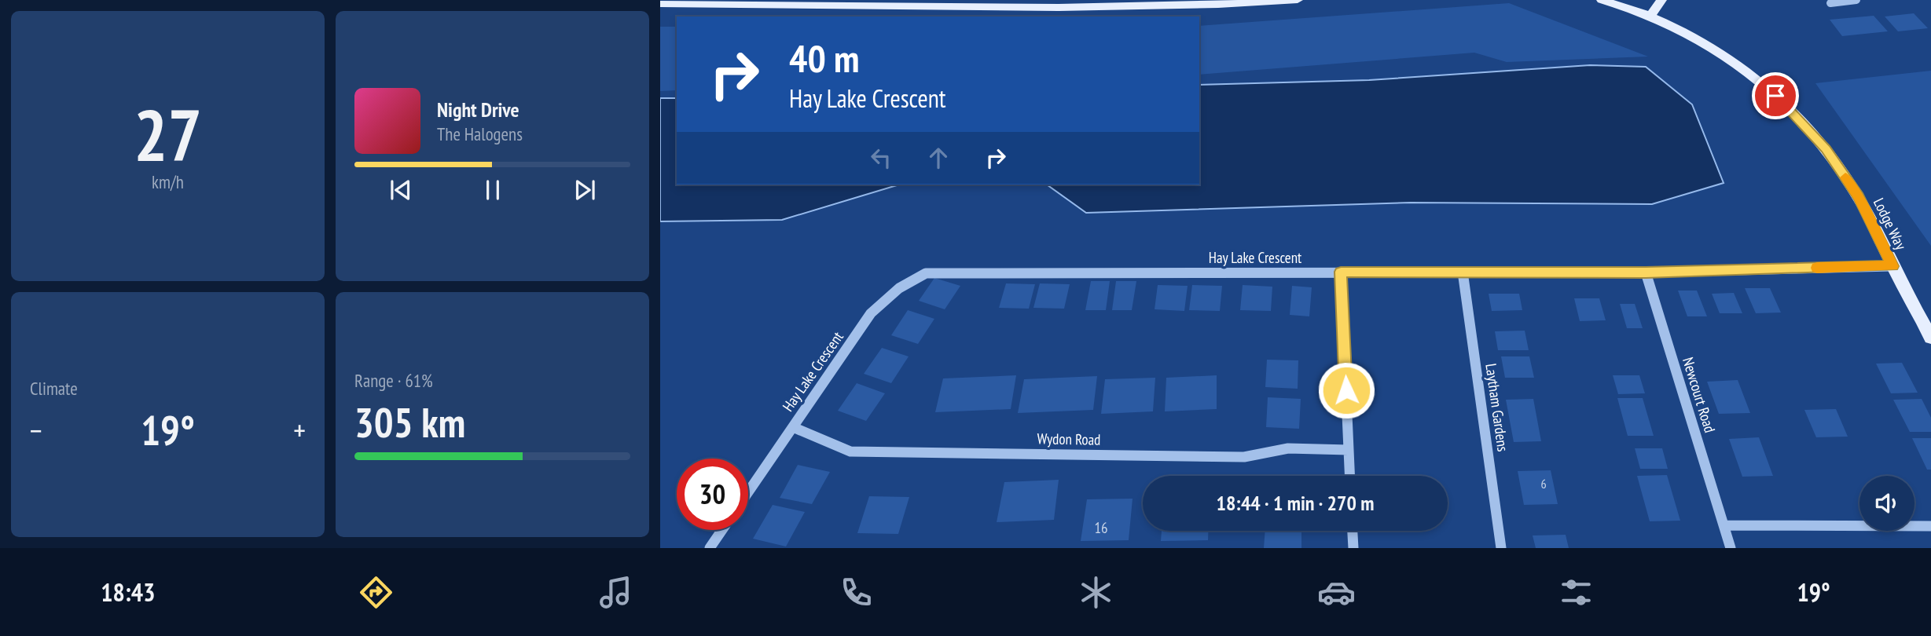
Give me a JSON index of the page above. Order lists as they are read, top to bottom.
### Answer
{
  "streets": {
    "main road": ["Lodge Way"],
    "street": [
      "Hay Lake Crescent",
      "Newcourt Road",
      "Laytham Gardens",
      "Wydon Road"
    ]
  },
  "crossings": [
    ["Lodge Way", "Hay Lake Crescent"],
    ["Hay Lake Crescent", "Newcourt Road"],
    ["Hay Lake Crescent", "Laytham Gardens"],
    ["Hay Lake Crescent", "Wydon Road"]
  ],
  "house_numbers": ["6", "16"],
  "page": {
    "tile": [
      ["27", "km/h"],
      "Climate",
      ["Range · 61%", "305 km"]
    ],
    "turn": ["40 m", "Hay Lake Crescent"],
    "song": ["Night Drive", "The Halogens"],
    "heat": ["−", "19°", "+"],
    "limit": "30",
    "trip": "18:44 · 1 min · 270 m",
    "tabs": ["18:43", "19°"]
  }
}
